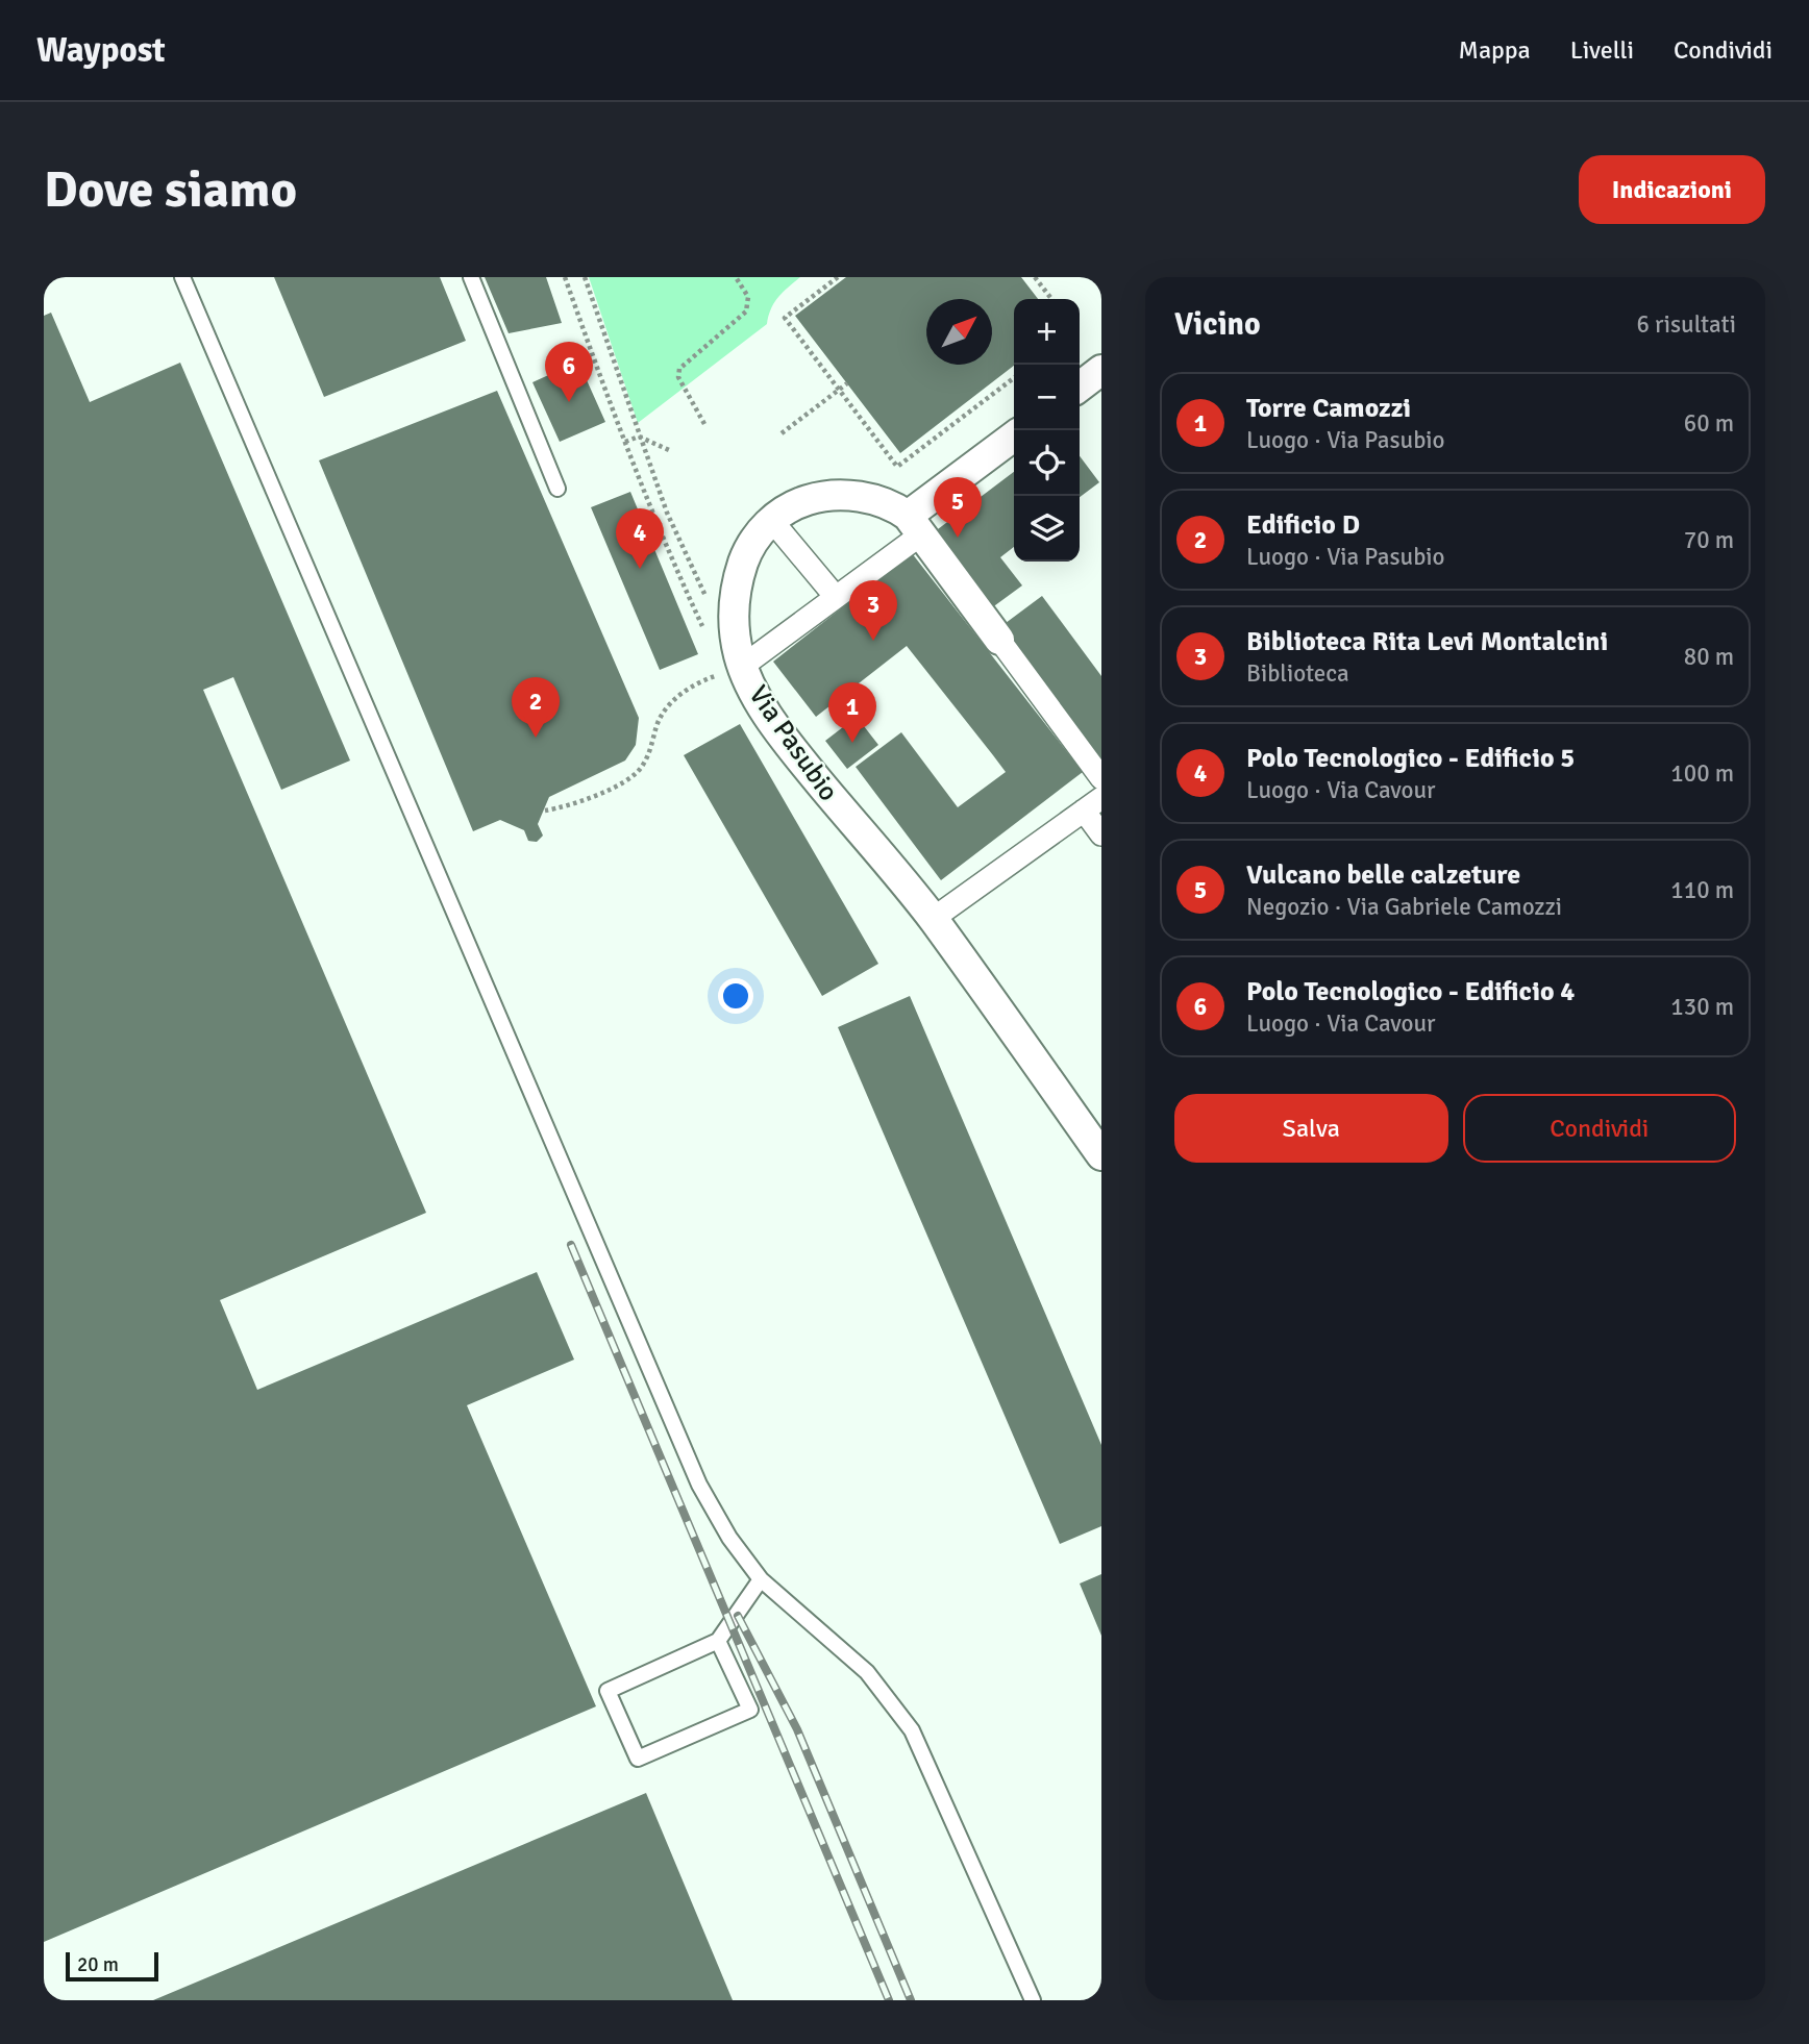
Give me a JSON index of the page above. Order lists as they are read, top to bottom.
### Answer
{
  "streets": {
    "street": ["Via Pasubio"]
  },
  "scale_bar": "20 m",
  "north": "top right",
  "page": {
    "header": "Waypost",
    "nav": ["Mappa", "Livelli", "Condividi"],
    "buttons": [
      "Indicazioni",
      ["Salva", "Condividi"]
    ],
    "title": "Dove siamo",
    "heading": ["Vicino", "6 risultati"],
    "map_buttons": ["+", "−"],
    "pins": [
      "6",
      "5",
      "4",
      "3",
      "2",
      "1"
    ],
    "list": [
      {
        "mark": "1",
        "name": "Torre Camozzi",
        "note": "Luogo · Via Pasubio",
        "value": "60 m"
      },
      {
        "mark": "2",
        "name": "Edificio D",
        "note": "Luogo · Via Pasubio",
        "value": "70 m"
      },
      {
        "mark": "3",
        "name": "Biblioteca Rita Levi Montalcini",
        "note": "Biblioteca",
        "value": "80 m"
      },
      {
        "mark": "4",
        "name": "Polo Tecnologico - Edificio 5",
        "note": "Luogo · Via Cavour",
        "value": "100 m"
      },
      {
        "mark": "5",
        "name": "Vulcano belle calzeture",
        "note": "Negozio · Via Gabriele Camozzi",
        "value": "110 m"
      },
      {
        "mark": "6",
        "name": "Polo Tecnologico - Edificio 4",
        "note": "Luogo · Via Cavour",
        "value": "130 m"
      }
    ],
    "scale": "20 m"
  }
}
